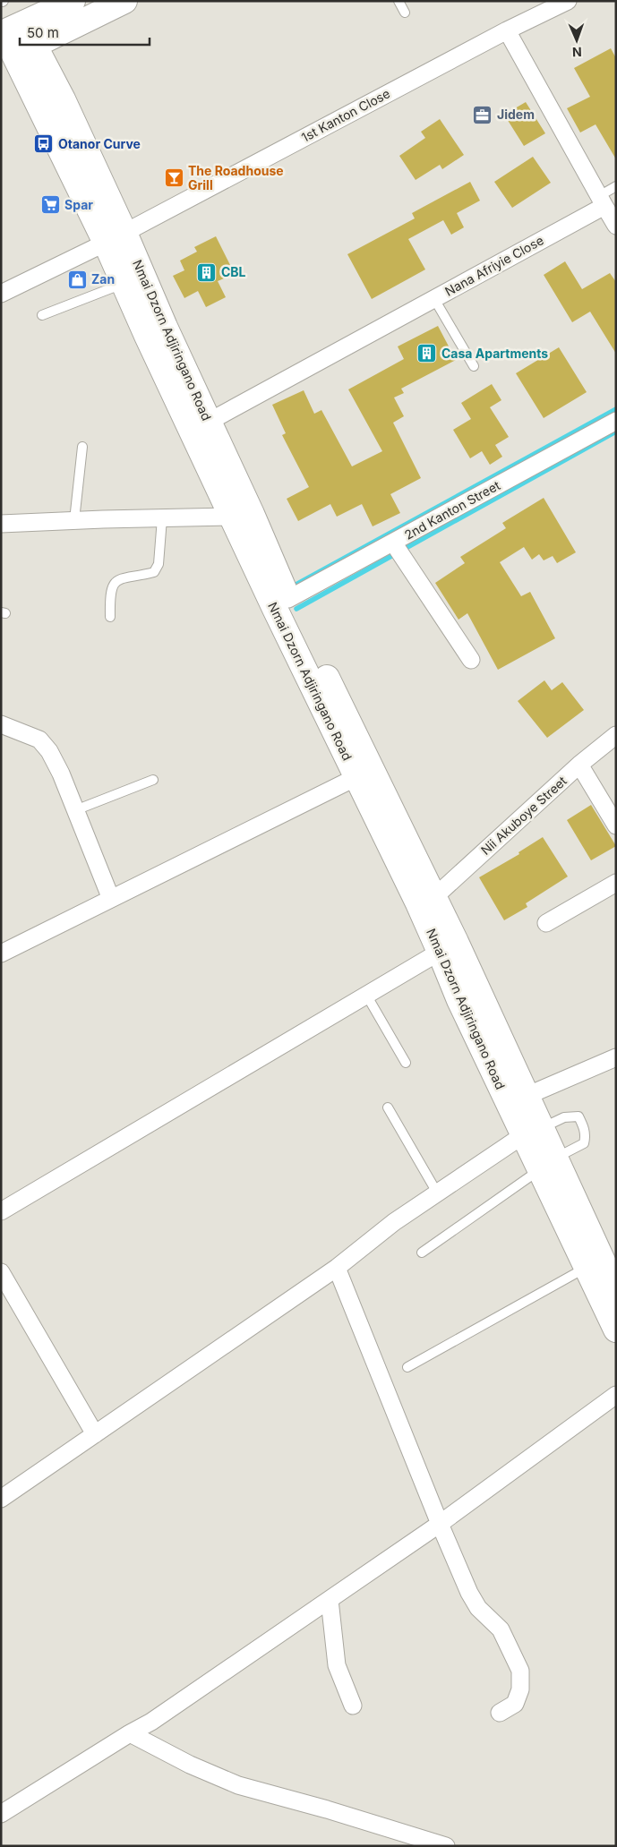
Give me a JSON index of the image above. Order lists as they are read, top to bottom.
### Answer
{
  "streets": {
    "main road": ["Nmai Dzorn Adjiringano Road"],
    "street": [
      "1st Kanton Close",
      "Nana Afriyie Close",
      "2nd Kanton Street",
      "Nii Akuboye Street"
    ]
  },
  "crossings": [
    ["1st Kanton Close", "Nmai Dzorn Adjiringano Road"],
    ["Nana Afriyie Close", "Nmai Dzorn Adjiringano Road"],
    ["Nmai Dzorn Adjiringano Road", "2nd Kanton Street"],
    ["Nmai Dzorn Adjiringano Road", "Nii Akuboye Street"]
  ],
  "places": {
    "office": ["Jidem"],
    "bus stop": ["Otanor Curve"],
    "bar": ["The Roadhouse Grill"],
    "supermarket": ["Spar"],
    "building": ["CBL", "Casa Apartments"],
    "shop": ["Zan"]
  },
  "scale_bar": "50 m",
  "north": "bottom"
}
